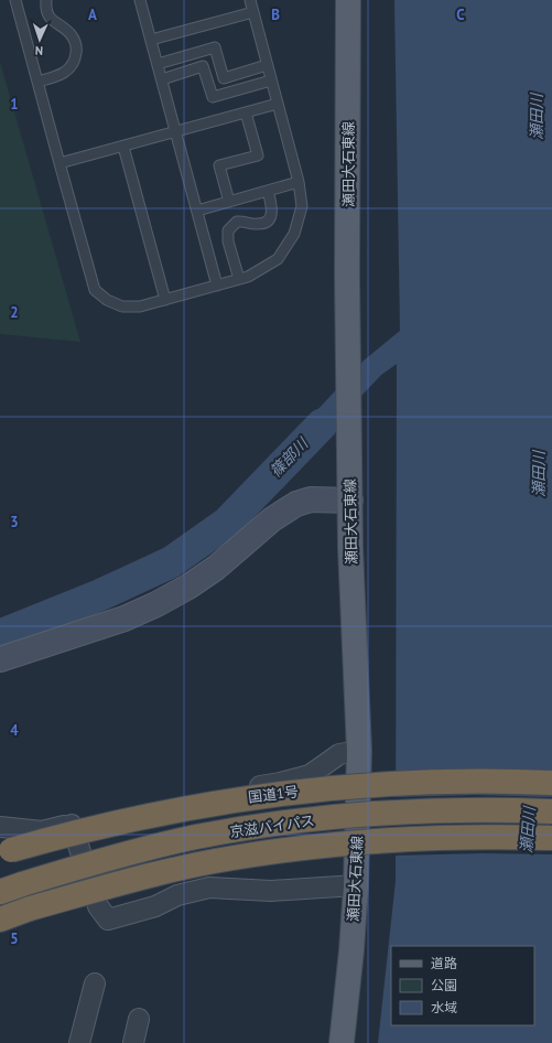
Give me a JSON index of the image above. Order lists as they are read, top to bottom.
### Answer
{
  "streets": {
    "highway": ["国道1号", "京滋バイパス"],
    "main road": ["瀬田大石東線"]
  },
  "water": ["瀬田川", "篠部川"],
  "legend": ["道路", "公園", "水域"],
  "north": "bottom",
  "grid": {
    "columns": ["A", "B", "C"],
    "rows": [
      "1",
      "2",
      "3",
      "4",
      "5"
    ]
  }
}
